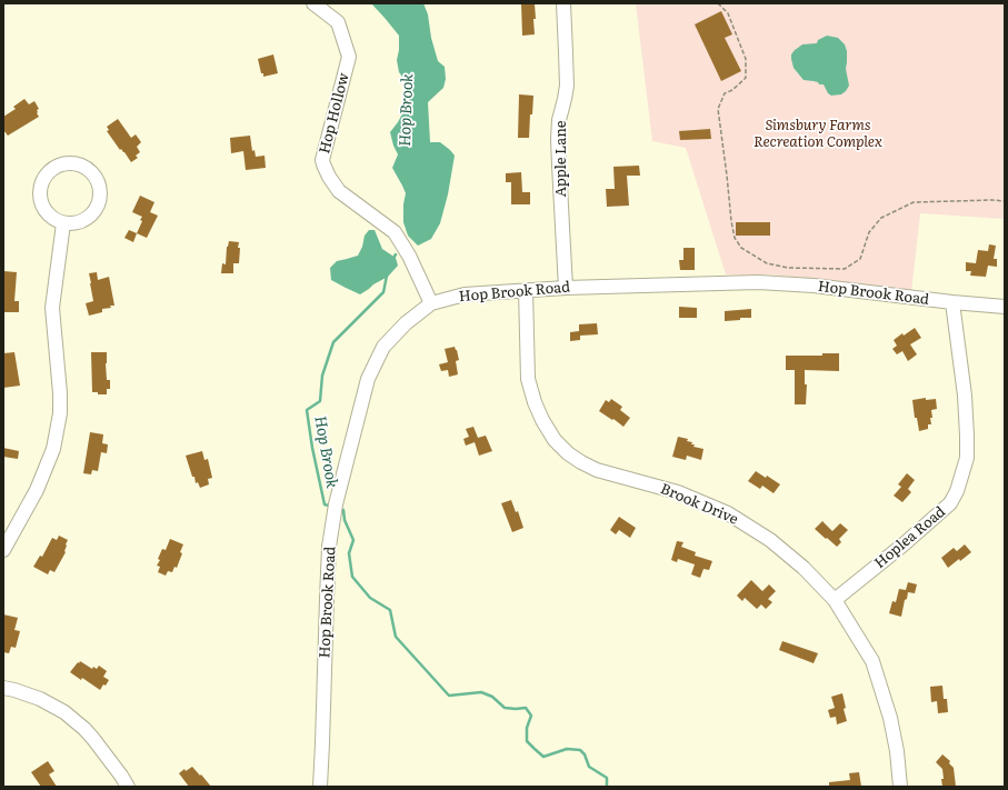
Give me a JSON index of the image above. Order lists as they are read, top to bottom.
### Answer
{
  "streets": {
    "street": [
      "Hop Hollow",
      "Apple Lane",
      "Hop Brook Road",
      "Brook Drive",
      "Hoplea Road"
    ]
  },
  "crossings": [
    ["Hop Hollow", "Hop Brook Road"],
    ["Apple Lane", "Hop Brook Road"],
    ["Hop Brook Road", "Brook Drive"],
    ["Hop Brook Road", "Hoplea Road"],
    ["Brook Drive", "Hoplea Road"]
  ],
  "water": ["Hop Brook"],
  "parks": ["Simsbury Farms Recreation Complex"]
}
